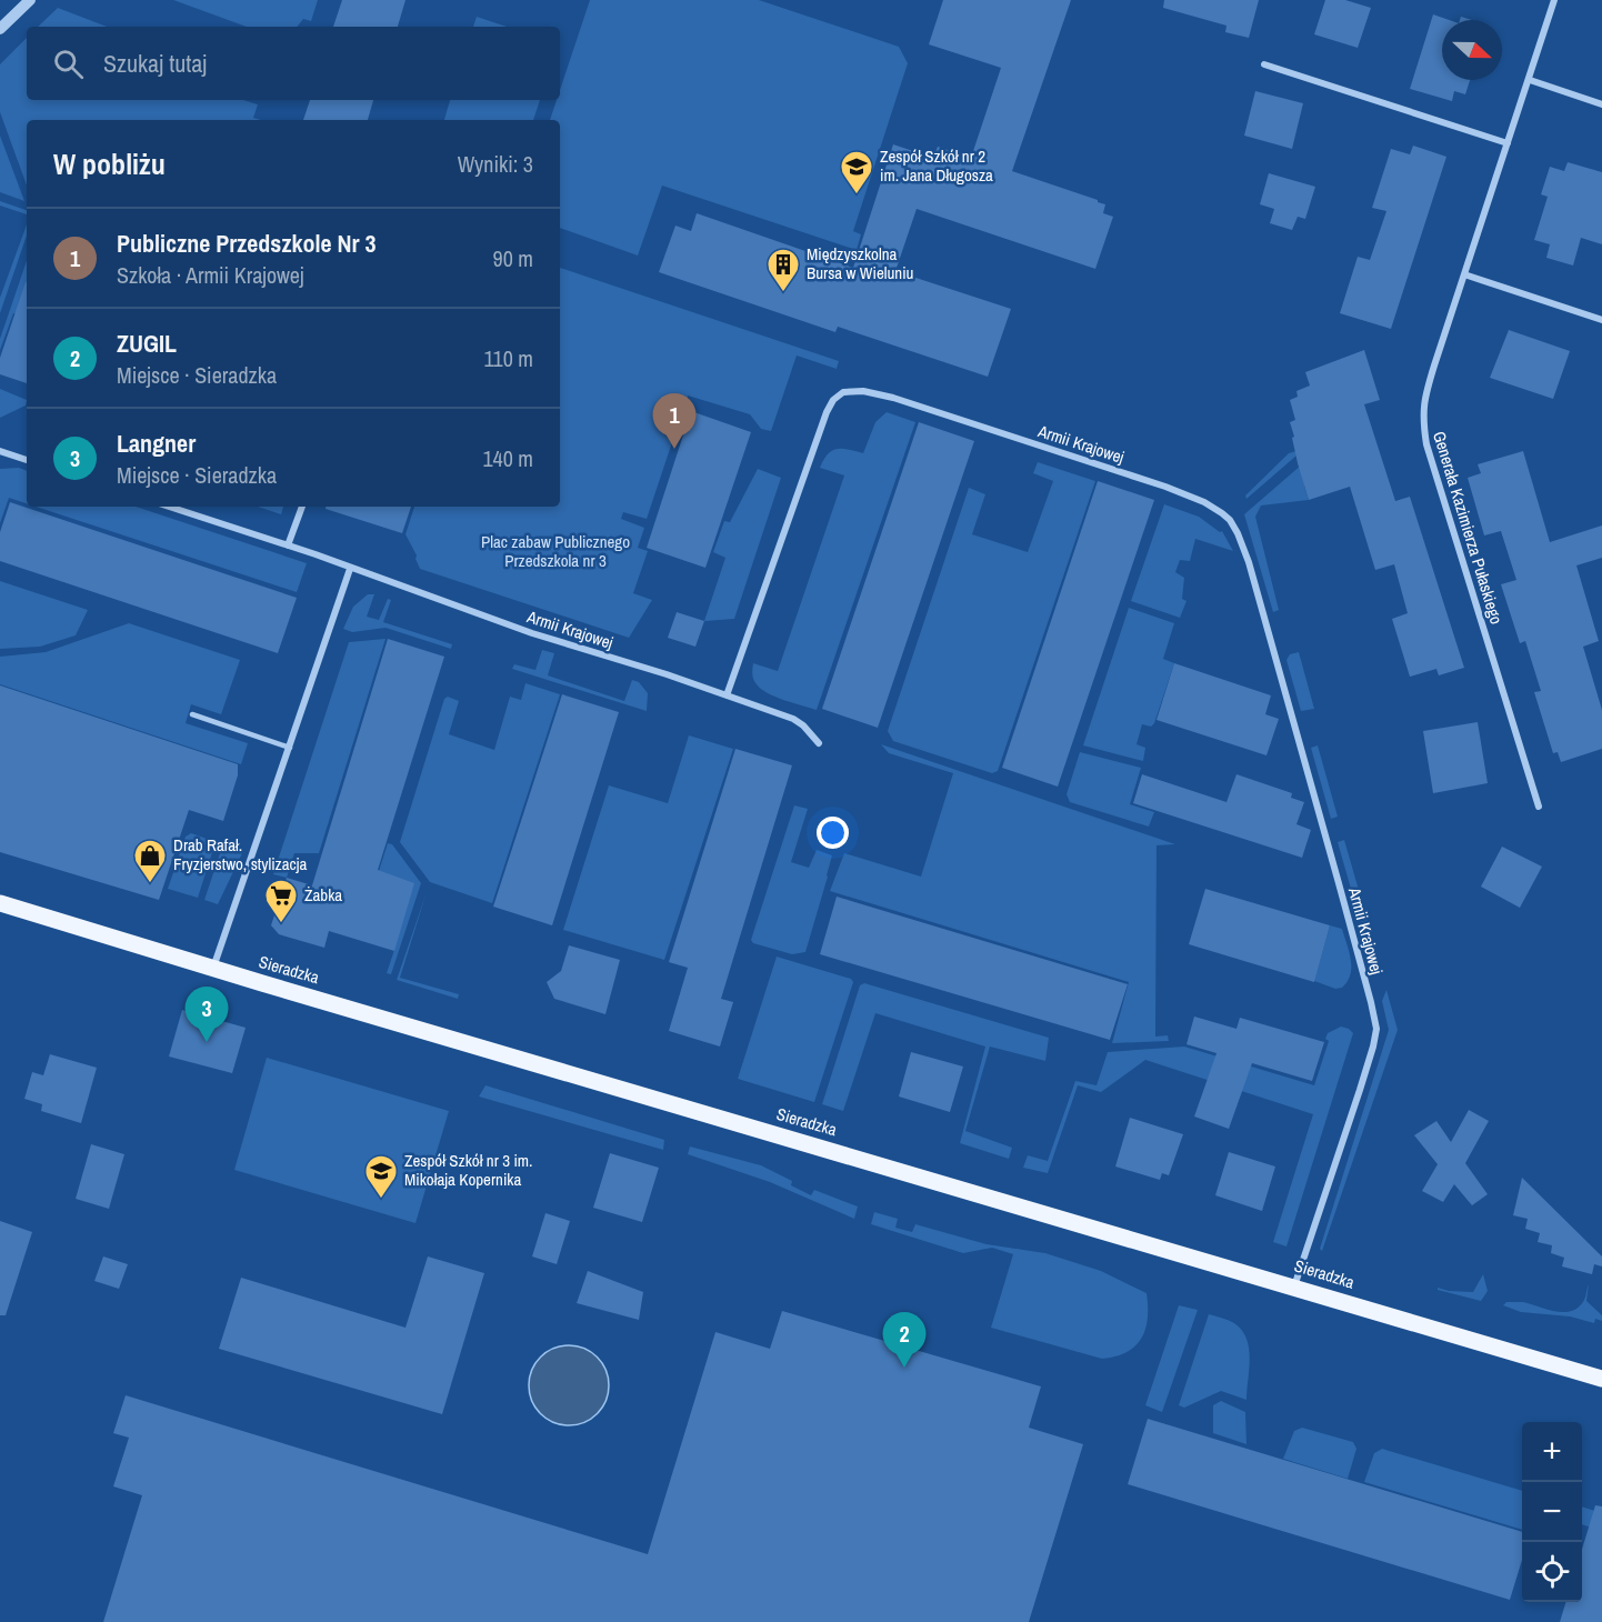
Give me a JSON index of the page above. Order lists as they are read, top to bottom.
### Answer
{
  "streets": {
    "main road": ["Sieradzka"],
    "street": ["Armii Krajowej", "Generała Kazimierza Pułaskiego"]
  },
  "crossings": [
    ["Armii Krajowej", "Sieradzka"]
  ],
  "parks": ["Plac zabaw Publicznego Przedszkola nr 3"],
  "places": {
    "school or university": ["Zespół Szkół nr 2 im. Jana Długosza", "Zespół Szkół nr 3 im. Mikołaja Kopernika"],
    "building": ["Międzyszkolna Bursa w Wieluniu"],
    "shop": ["Drab Rafał. Fryzjerstwo, stylizacja"],
    "supermarket": ["Żabka"]
  },
  "north": "right",
  "page": {
    "search": "Szukaj tutaj",
    "heading": ["W pobliżu", "Wyniki: 3"],
    "list": [
      {
        "mark": "1",
        "name": "Publiczne Przedszkole Nr 3",
        "note": "Szkoła · Armii Krajowej",
        "value": "90 m"
      },
      {
        "mark": "2",
        "name": "ZUGIL",
        "note": "Miejsce · Sieradzka",
        "value": "110 m"
      },
      {
        "mark": "3",
        "name": "Langner",
        "note": "Miejsce · Sieradzka",
        "value": "140 m"
      }
    ],
    "pins": ["1", "3", "2"],
    "map_buttons": ["+", "−"]
  }
}
